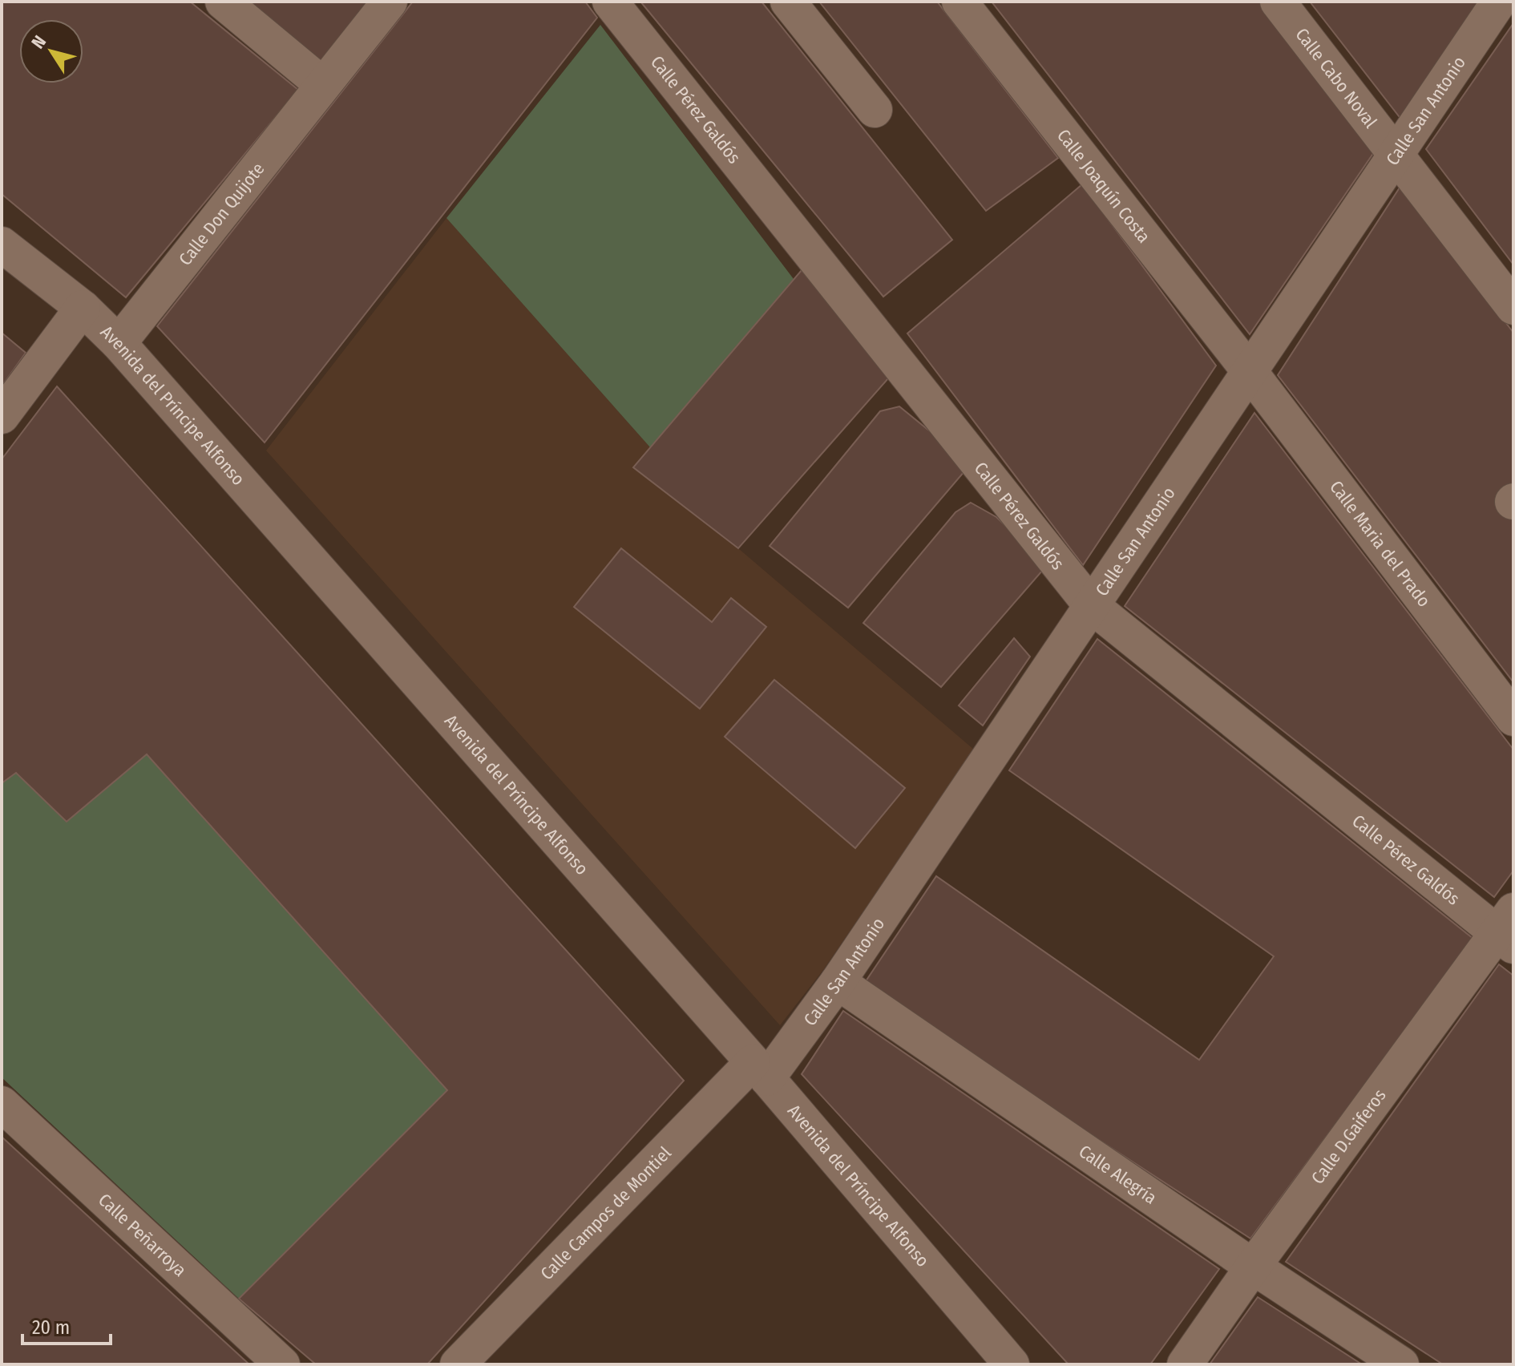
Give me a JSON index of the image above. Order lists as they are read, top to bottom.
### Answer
{
  "streets": {
    "street": [
      "Calle Cabo Noval",
      "Calle Pérez Galdós",
      "Calle San Antonio",
      "Calle Joaquín Costa",
      "Calle Don Quijote",
      "Avenida del Príncipe Alfonso",
      "Calle Maria del Prado",
      "Calle D.Gaiferos",
      "Calle Alegría",
      "Calle Campos de Montiel",
      "Calle Peñarroya"
    ]
  },
  "crossings": [
    ["Calle Cabo Noval", "Calle San Antonio"],
    ["Calle Pérez Galdós", "Calle San Antonio"],
    ["Calle Pérez Galdós", "Calle D.Gaiferos"],
    ["Calle San Antonio", "Calle Joaquín Costa"],
    ["Calle San Antonio", "Avenida del Príncipe Alfonso"],
    ["Calle San Antonio", "Calle Maria del Prado"],
    ["Calle San Antonio", "Calle Alegría"],
    ["Calle San Antonio", "Calle Campos de Montiel"],
    ["Calle Joaquín Costa", "Calle Maria del Prado"],
    ["Calle Don Quijote", "Avenida del Príncipe Alfonso"],
    ["Avenida del Príncipe Alfonso", "Calle Campos de Montiel"],
    ["Calle D.Gaiferos", "Calle Alegría"]
  ],
  "scale_bar": "20 m",
  "north": "top left"
}
